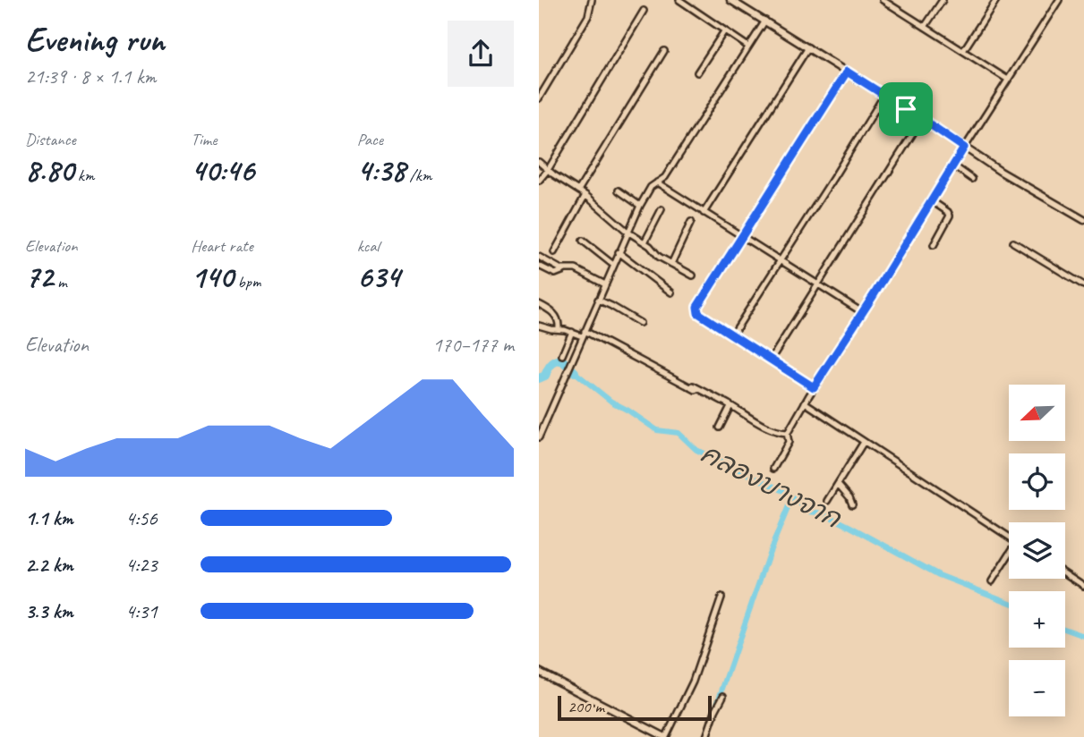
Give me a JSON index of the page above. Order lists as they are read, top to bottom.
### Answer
{
  "water": ["คลองบางจาก"],
  "scale_bar": "200 m",
  "north": "bottom left",
  "page": {
    "heading": ["Evening run", "21:39 · 8 × 1.1 km"],
    "stats": [
      ["Distance", "8.80 km"],
      ["Time", "40:46"],
      ["Pace", "4:38 /km"],
      ["Elevation", "72 m"],
      ["Heart rate", "140 bpm"],
      ["kcal", "634"]
    ],
    "chart": ["Elevation", "170–177 m"],
    "map_buttons": ["+", "−"],
    "list": [
      {
        "name": "1.1 km",
        "note": "4:56"
      },
      {
        "name": "2.2 km",
        "note": "4:23"
      },
      {
        "name": "3.3 km",
        "note": "4:31"
      }
    ],
    "scale": "200 m"
  }
}
